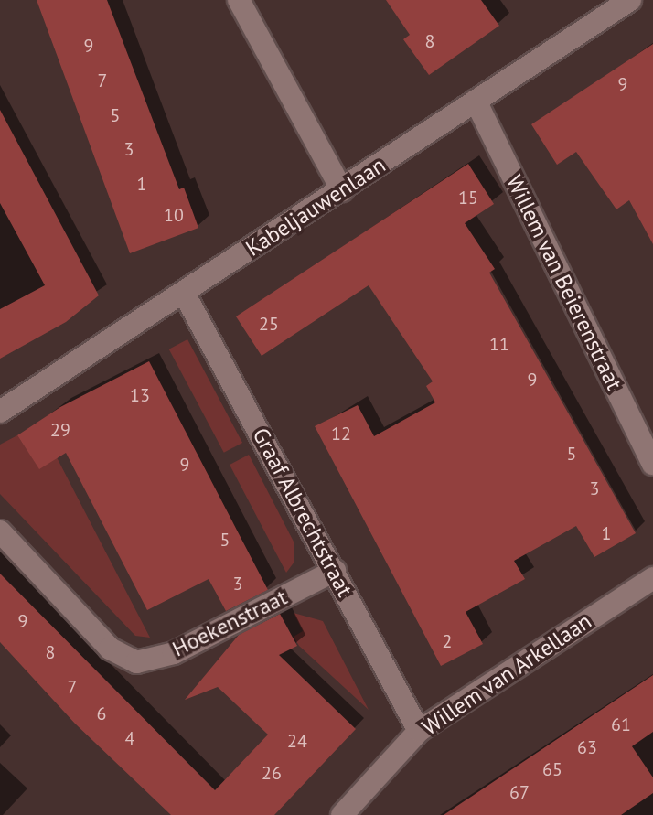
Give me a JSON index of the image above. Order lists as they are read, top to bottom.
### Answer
{
  "streets": {
    "street": [
      "Kabeljauwenlaan",
      "Willem van Beierenstraat",
      "Graaf Albrechtstraat",
      "Hoekenstraat",
      "Willem van Arkellaan"
    ]
  },
  "crossings": [
    ["Kabeljauwenlaan", "Willem van Beierenstraat"],
    ["Kabeljauwenlaan", "Graaf Albrechtstraat"],
    ["Graaf Albrechtstraat", "Hoekenstraat"],
    ["Graaf Albrechtstraat", "Willem van Arkellaan"]
  ],
  "house_numbers": [
    "8",
    "9",
    "7",
    "9",
    "5",
    "3",
    "1",
    "15",
    "10",
    "25",
    "11",
    "9",
    "13",
    "29",
    "12",
    "5",
    "9",
    "3",
    "1",
    "5",
    "3",
    "9",
    "2",
    "8",
    "7",
    "6",
    "61",
    "4",
    "24",
    "63",
    "65",
    "26",
    "67"
  ]
}
